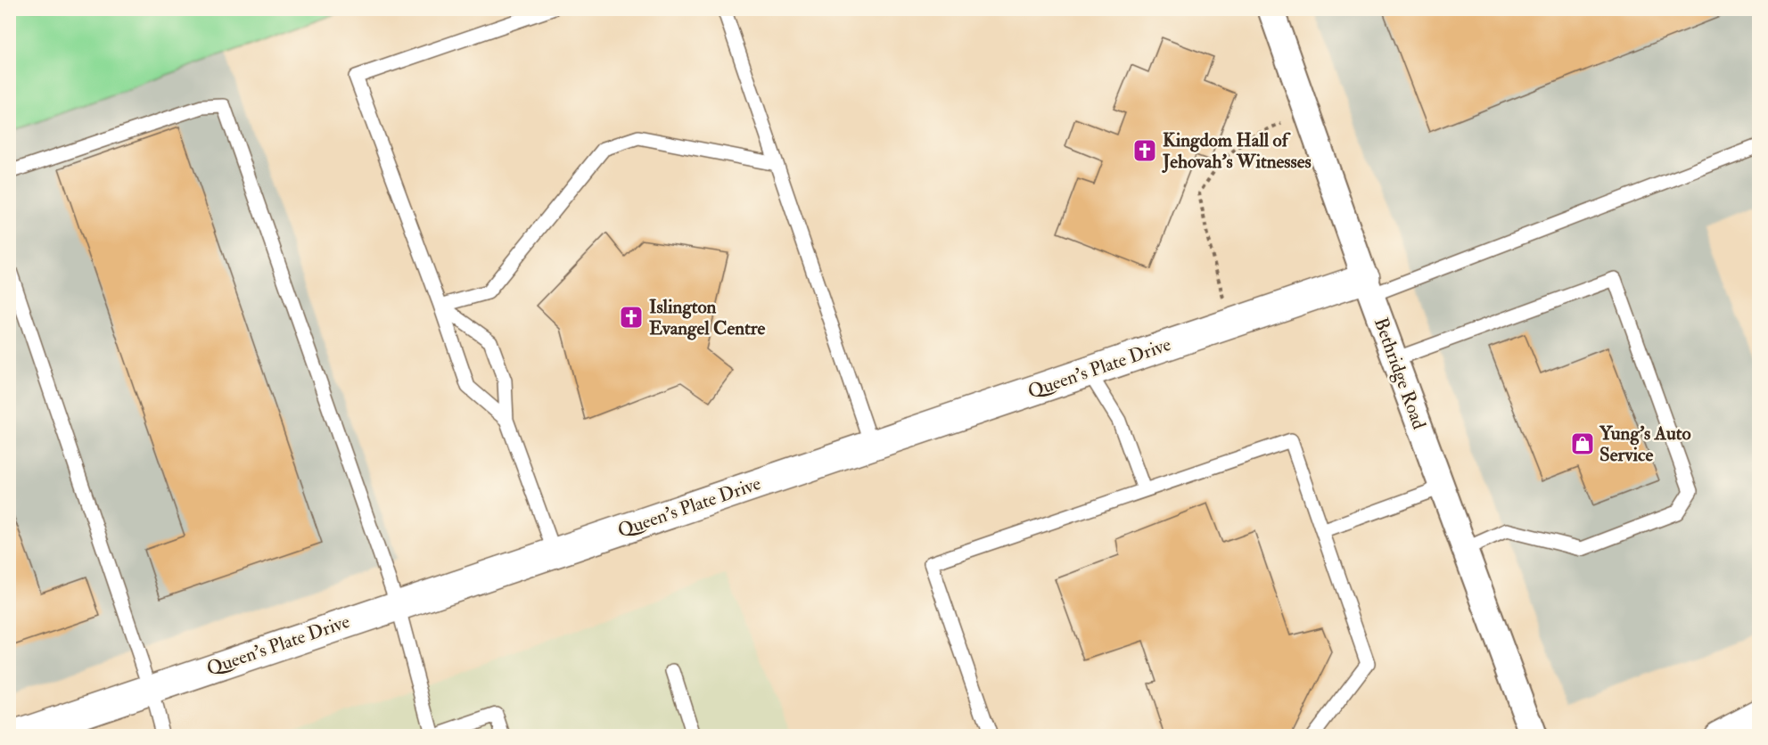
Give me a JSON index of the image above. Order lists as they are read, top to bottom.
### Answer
{
  "streets": {
    "street": ["Queen's Plate Drive", "Bethridge Road"]
  },
  "crossings": [
    ["Queen's Plate Drive", "Bethridge Road"]
  ],
  "places": {
    "church": ["Kingdom Hall of Jehovah's Witnesses", "Islington Evangel Centre"],
    "shop": ["Yung’s Auto Service"]
  }
}
